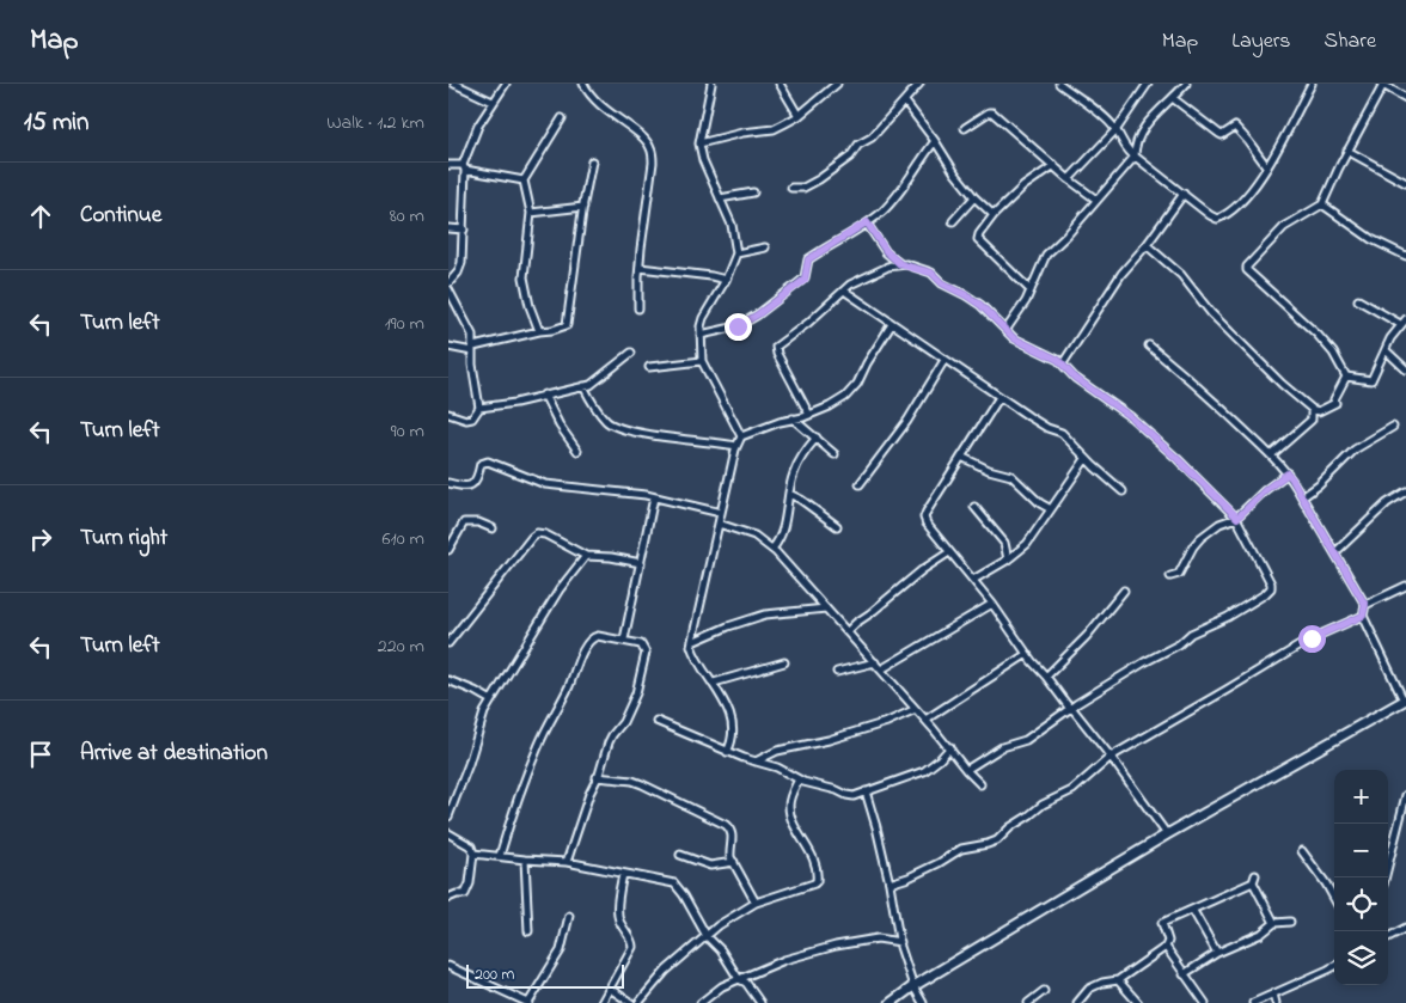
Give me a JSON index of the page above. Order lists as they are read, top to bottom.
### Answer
{
  "scale_bar": "200 m",
  "page": {
    "header": "Map",
    "nav": ["Map", "Layers", "Share"],
    "heading": ["15 min", "Walk · 1.2 km"],
    "list": [
      ["Continue", "80 m"],
      ["Turn left", "190 m"],
      ["Turn left", "90 m"],
      ["Turn right", "610 m"],
      ["Turn left", "220 m"],
      "Arrive at destination"
    ],
    "map_buttons": ["+", "−"],
    "scale": "200 m"
  }
}
